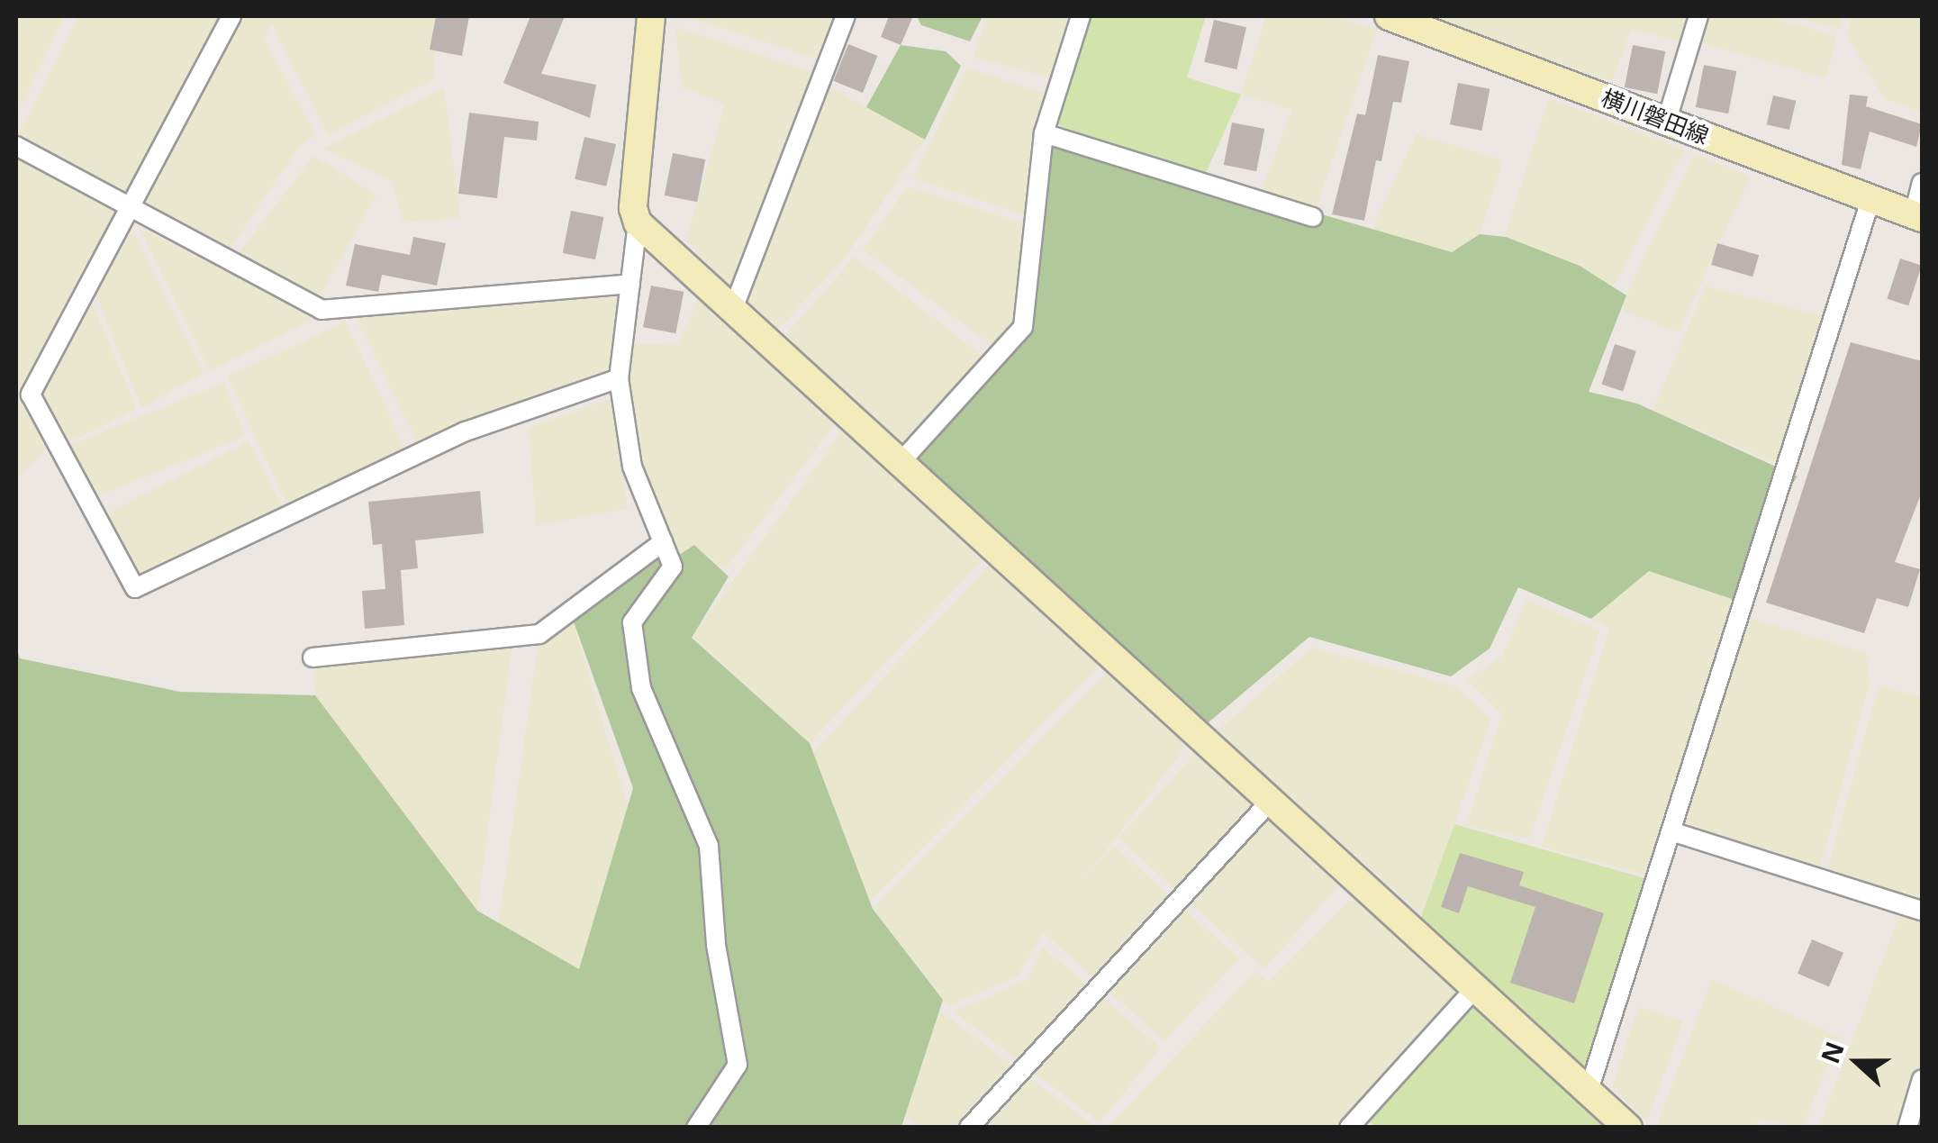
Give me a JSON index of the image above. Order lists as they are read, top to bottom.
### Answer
{
  "streets": {
    "street": ["横川磐田線"]
  },
  "north": "left"
}
